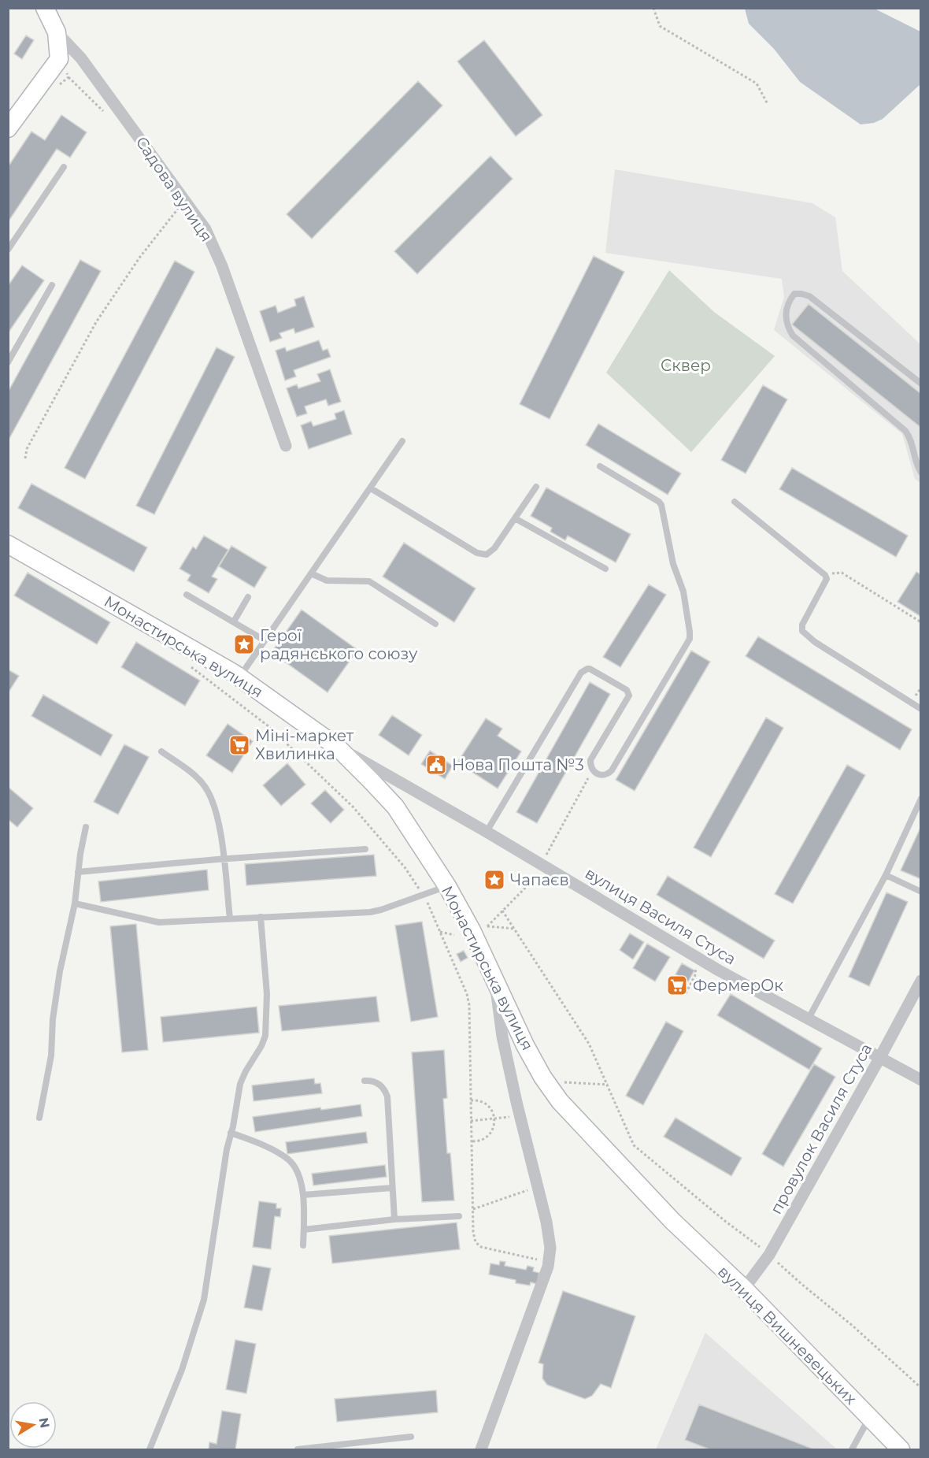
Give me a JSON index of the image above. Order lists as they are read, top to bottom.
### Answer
{
  "streets": {
    "main road": ["Садова вулиця", "Монастирська вулиця", "вулиця Вишневецьких"],
    "street": ["вулиця Василя Стуса", "провулок Василя Стуса"]
  },
  "crossings": [
    ["Монастирська вулиця", "вулиця Василя Стуса"],
    ["Монастирська вулиця", "вулиця Вишневецьких"],
    ["вулиця Василя Стуса", "провулок Василя Стуса"],
    ["провулок Василя Стуса", "вулиця Вишневецьких"]
  ],
  "parks": ["Сквер"],
  "places": {
    "place": ["Герої радянського союзу", "Чапаєв"],
    "supermarket": ["Міні-маркет Хвилинка", "ФермерОк"],
    "public building": ["Нова Пошта №3"]
  },
  "north": "right"
}
